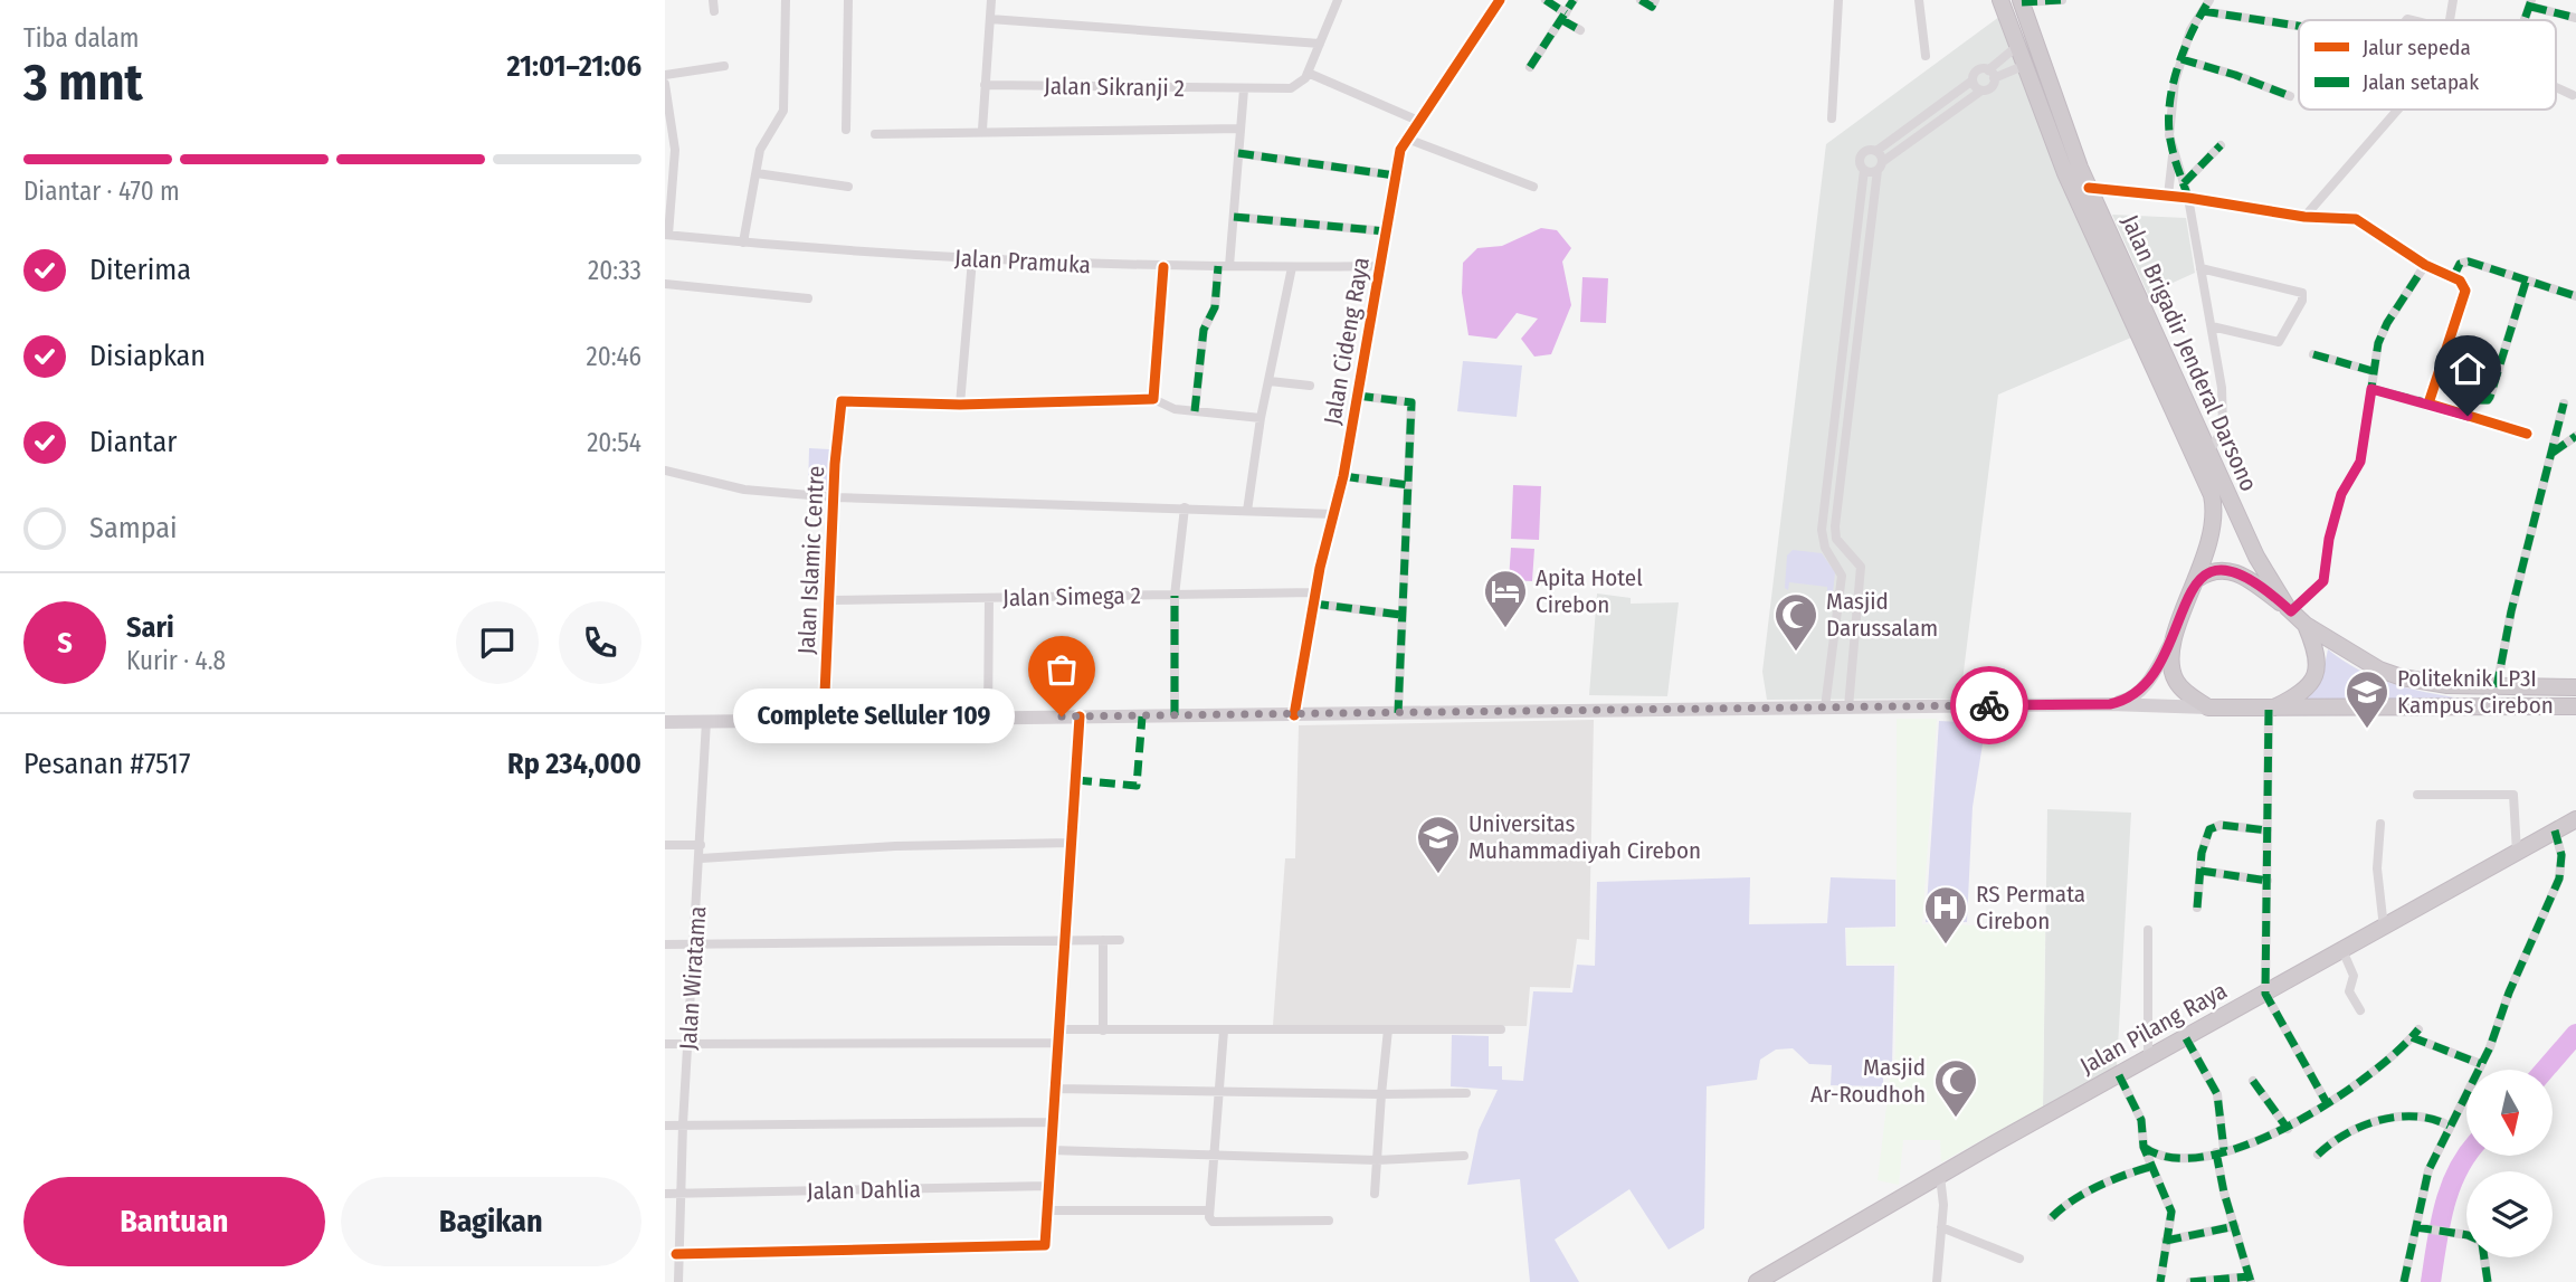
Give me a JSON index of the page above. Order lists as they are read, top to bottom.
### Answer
{
  "streets": {
    "highway": ["Jalan Brigadir Jenderal Darsono", "Jalan Pilang Raya"],
    "street": [
      "Jalan Sikranji 2",
      "Jalan Pramuka",
      "Jalan Cideng Raya",
      "Jalan Islamic Centre",
      "Jalan Simega 2",
      "Jalan Wiratama",
      "Jalan Dahlia"
    ]
  },
  "crossings": [
    ["Jalan Pramuka", "Jalan Cideng Raya"],
    ["Jalan Cideng Raya", "Jalan Simega 2"],
    ["Jalan Islamic Centre", "Jalan Simega 2"],
    ["Jalan Wiratama", "Jalan Dahlia"]
  ],
  "places": {
    "hotel": ["Apita Hotel Cirebon"],
    "mosque": ["Masjid Darussalam", "Masjid Ar-Roudhoh"],
    "other": ["Complete Selluler 109"],
    "school or university": ["Politeknik LP3I Kampus Cirebon", "Universitas Muhammadiyah Cirebon"],
    "hospital": ["RS Permata Cirebon"]
  },
  "legend": ["Jalur sepeda", "Jalan setapak"],
  "north": "bottom",
  "page": {
    "heading": ["3 mnt", "Tiba dalam", "21:01–21:06"],
    "panel": [
      "Sari",
      "Kurir · 4.8",
      "Pesanan #7517",
      "Rp 234,000"
    ],
    "bar": "Diantar · 470 m",
    "list": [
      ["Diterima", "20:33"],
      ["Disiapkan", "20:46"],
      ["Diantar", "20:54"],
      "Sampai"
    ],
    "round": "S",
    "bubble": "Complete Selluler 109",
    "buttons": ["Bantuan", "Bagikan"]
  }
}
